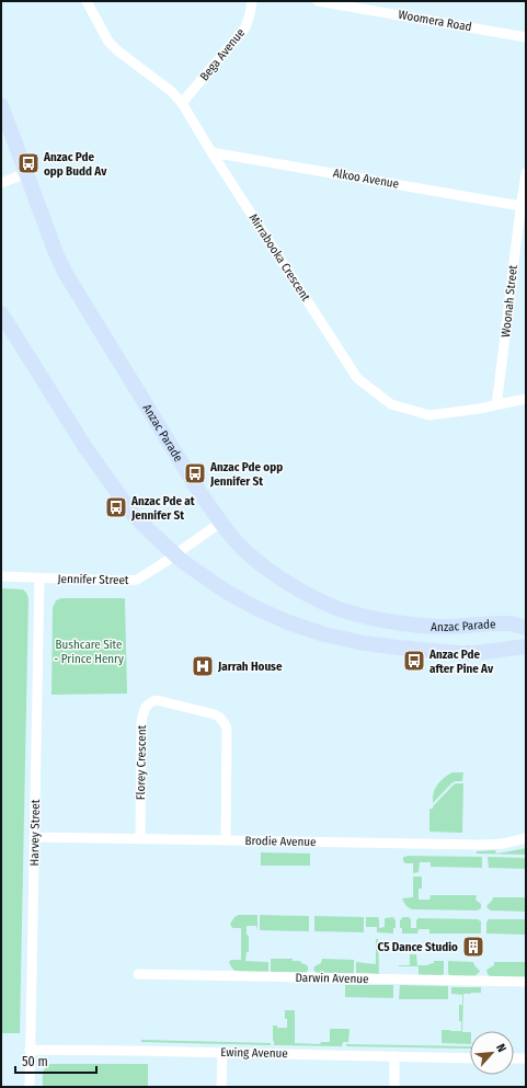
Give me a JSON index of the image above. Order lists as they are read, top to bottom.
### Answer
{
  "streets": {
    "main road": ["Anzac Parade"],
    "street": [
      "Woomera Road",
      "Bega Avenue",
      "Alkoo Avenue",
      "Mirrabooka Crescent",
      "Woonah Street",
      "Jennifer Street",
      "Florey Crescent",
      "Harvey Street",
      "Brodie Avenue",
      "Darwin Avenue",
      "Ewing Avenue"
    ]
  },
  "crossings": [
    ["Bega Avenue", "Mirrabooka Crescent"],
    ["Alkoo Avenue", "Mirrabooka Crescent"],
    ["Alkoo Avenue", "Woonah Street"],
    ["Mirrabooka Crescent", "Woonah Street"],
    ["Anzac Parade", "Jennifer Street"],
    ["Jennifer Street", "Harvey Street"],
    ["Florey Crescent", "Brodie Avenue"],
    ["Harvey Street", "Brodie Avenue"],
    ["Harvey Street", "Ewing Avenue"]
  ],
  "parks": ["Bushcare Site - Prince Henry"],
  "places": {
    "bus stop": [
      "Anzac Pde opp Budd Av",
      "Anzac Pde opp Jennifer St",
      "Anzac Pde at Jennifer St",
      "Anzac Pde after Pine Av"
    ],
    "hospital": ["Jarrah House"],
    "building": ["C5 Dance Studio"]
  },
  "scale_bar": "50 m",
  "north": "top right"
}
